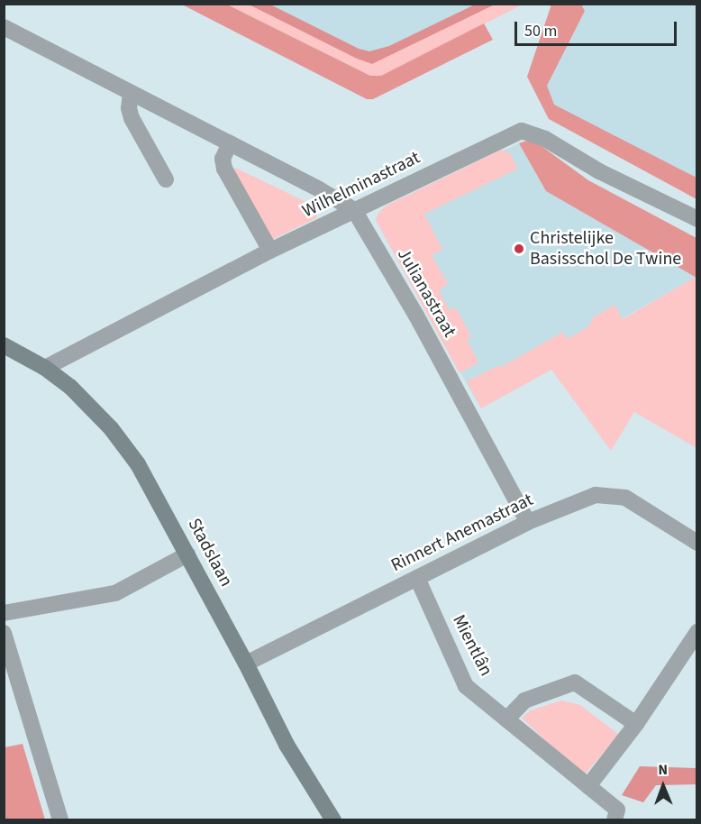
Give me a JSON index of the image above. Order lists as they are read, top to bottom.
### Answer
{
  "streets": {
    "street": [
      "Wilhelminastraat",
      "Julianastraat",
      "Rinnert Anemastraat",
      "Stadslaan",
      "Mientlân"
    ]
  },
  "crossings": [
    ["Wilhelminastraat", "Julianastraat"],
    ["Wilhelminastraat", "Stadslaan"],
    ["Julianastraat", "Rinnert Anemastraat"],
    ["Rinnert Anemastraat", "Stadslaan"],
    ["Rinnert Anemastraat", "Mientlân"]
  ],
  "places": ["Christelijke Basisschol De Twine"],
  "scale_bar": "50 m",
  "north": "top"
}
